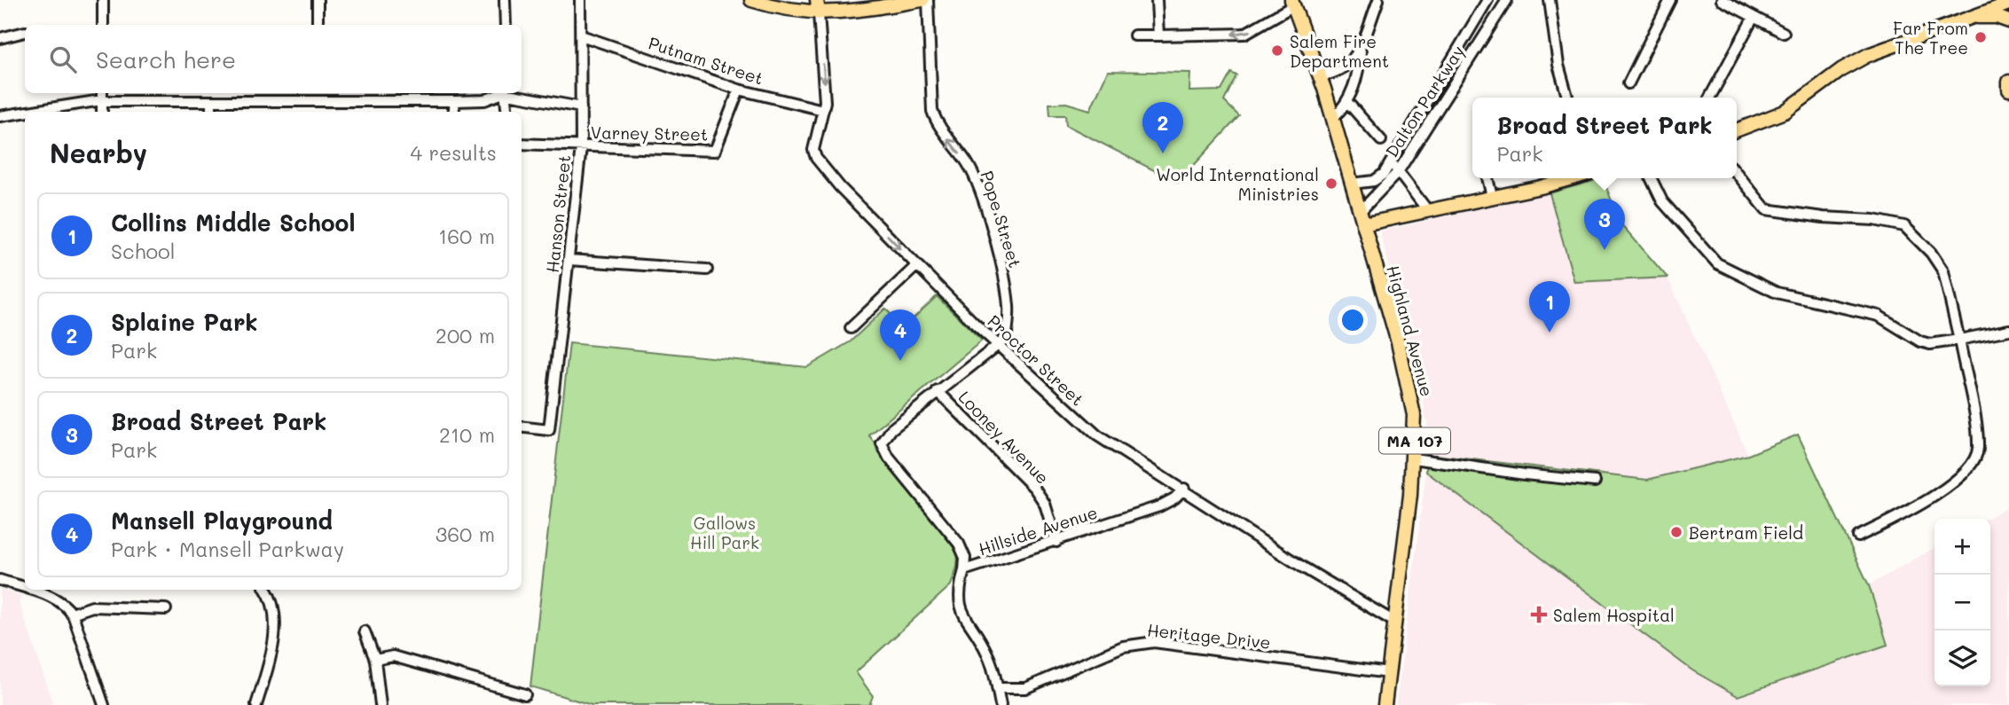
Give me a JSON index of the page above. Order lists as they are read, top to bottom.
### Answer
{
  "streets": {
    "main road": ["Highland Avenue", "MA 107"],
    "street": [
      "Putnam Street",
      "Dalton Parkway",
      "Varney Street",
      "Hanson Street",
      "Pope Street",
      "Proctor Street",
      "Looney Avenue",
      "Hillside Avenue",
      "Heritage Drive"
    ]
  },
  "crossings": [
    ["Putnam Street", "Varney Street"],
    ["Putnam Street", "Hanson Street"],
    ["Putnam Street", "Proctor Street"],
    ["Dalton Parkway", "Highland Avenue"],
    ["Varney Street", "Hanson Street"],
    ["Pope Street", "Proctor Street"],
    ["Highland Avenue", "Proctor Street"],
    ["Highland Avenue", "MA 107"],
    ["Highland Avenue", "Heritage Drive"],
    ["Proctor Street", "Hillside Avenue"],
    ["Looney Avenue", "Hillside Avenue"],
    ["Hillside Avenue", "Heritage Drive"]
  ],
  "one_way": ["Pope Street"],
  "parks": ["Gallows Hill Park"],
  "places": {
    "other": [
      "Far From The Tree",
      "Salem Fire Department",
      "World International Ministries",
      "Bertram Field"
    ],
    "health": ["Salem Hospital"]
  },
  "page": {
    "search": "Search here",
    "popup": ["Broad Street Park", "Park"],
    "pins": [
      "2",
      "3",
      "1",
      "4"
    ],
    "heading": ["Nearby", "4 results"],
    "list": [
      {
        "mark": "1",
        "name": "Collins Middle School",
        "note": "School",
        "value": "160 m"
      },
      {
        "mark": "2",
        "name": "Splaine Park",
        "note": "Park",
        "value": "200 m"
      },
      {
        "mark": "3",
        "name": "Broad Street Park",
        "note": "Park",
        "value": "210 m"
      },
      {
        "mark": "4",
        "name": "Mansell Playground",
        "note": "Park · Mansell Parkway",
        "value": "360 m"
      }
    ],
    "map_buttons": ["+", "−"]
  }
}
